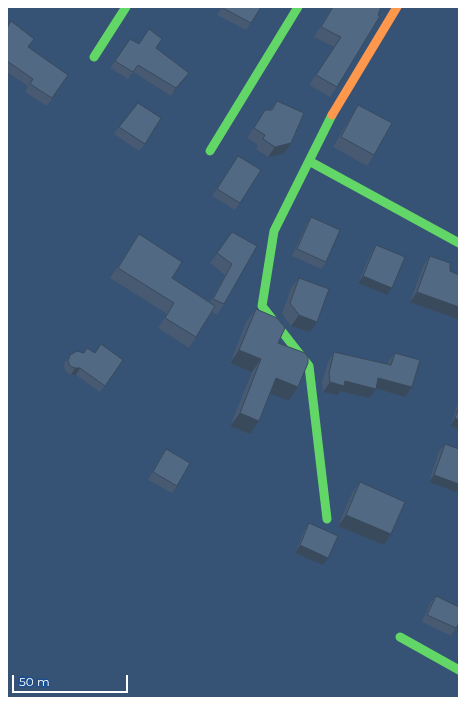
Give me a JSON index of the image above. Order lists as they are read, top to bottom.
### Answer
{
  "scale_bar": "50 m"
}
